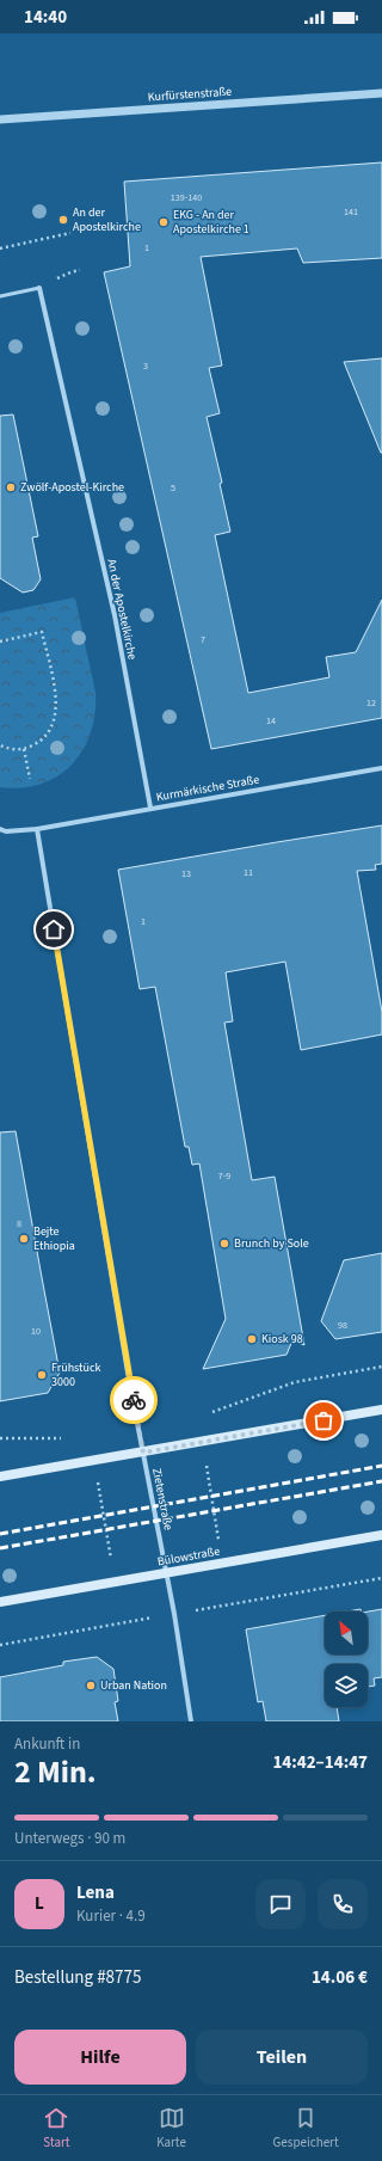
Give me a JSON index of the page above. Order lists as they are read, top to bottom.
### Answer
{
  "streets": {
    "main road": ["Bülowstraße"],
    "street": [
      "Kurfürstenstraße",
      "An der Apostelkirche",
      "Kurmärkische Straße",
      "Zietenstraße"
    ]
  },
  "crossings": [
    ["An der Apostelkirche", "Kurmärkische Straße"],
    ["Kurmärkische Straße", "Zietenstraße"],
    ["Zietenstraße", "Bülowstraße"]
  ],
  "places": [
    "An der Apostelkirche",
    "EKG - An der Apostelkirche 1",
    "Zwölf-Apostel-Kirche",
    "Bejte Ethiopia",
    "Brunch by Sole",
    "Kiosk 98",
    "Frühstück 3000",
    "Urban Nation"
  ],
  "house_numbers": [
    "139-140",
    "141",
    "1",
    "3",
    "5",
    "7",
    "12",
    "14",
    "11",
    "13",
    "1",
    "7-9",
    "8",
    "98",
    "10"
  ],
  "north": "top left",
  "page": {
    "status": "14:40",
    "heading": ["2 Min.", "Ankunft in", "14:42–14:47"],
    "panel": [
      "Lena",
      "Kurier · 4.9",
      "Bestellung #8775",
      "14.06 €"
    ],
    "bar": "Unterwegs · 90 m",
    "round": "L",
    "buttons": ["Hilfe", "Teilen"],
    "tabs": ["Start", "Karte", "Gespeichert"]
  }
}
